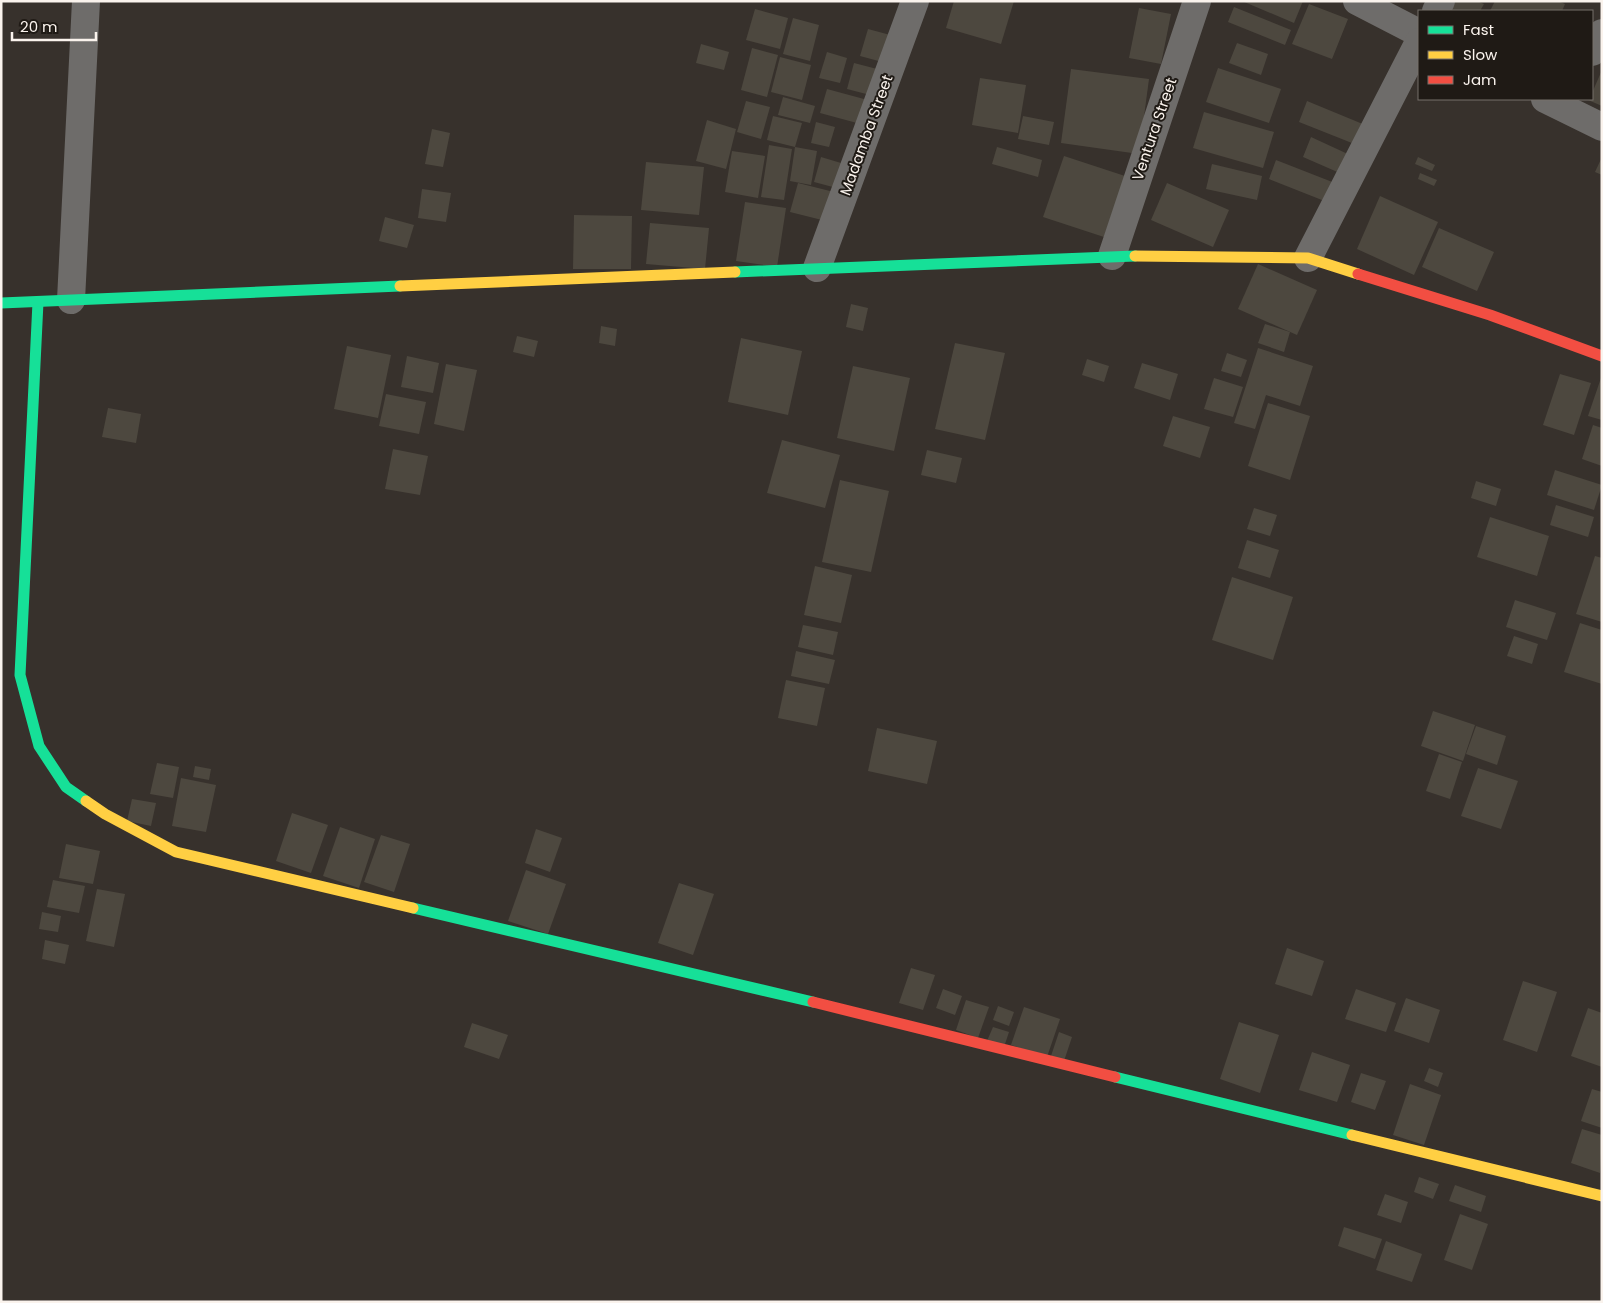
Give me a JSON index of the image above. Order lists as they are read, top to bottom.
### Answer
{
  "streets": {
    "street": ["Ventura Street", "Madamba Street"]
  },
  "legend": ["Fast", "Slow", "Jam"],
  "scale_bar": "20 m"
}
